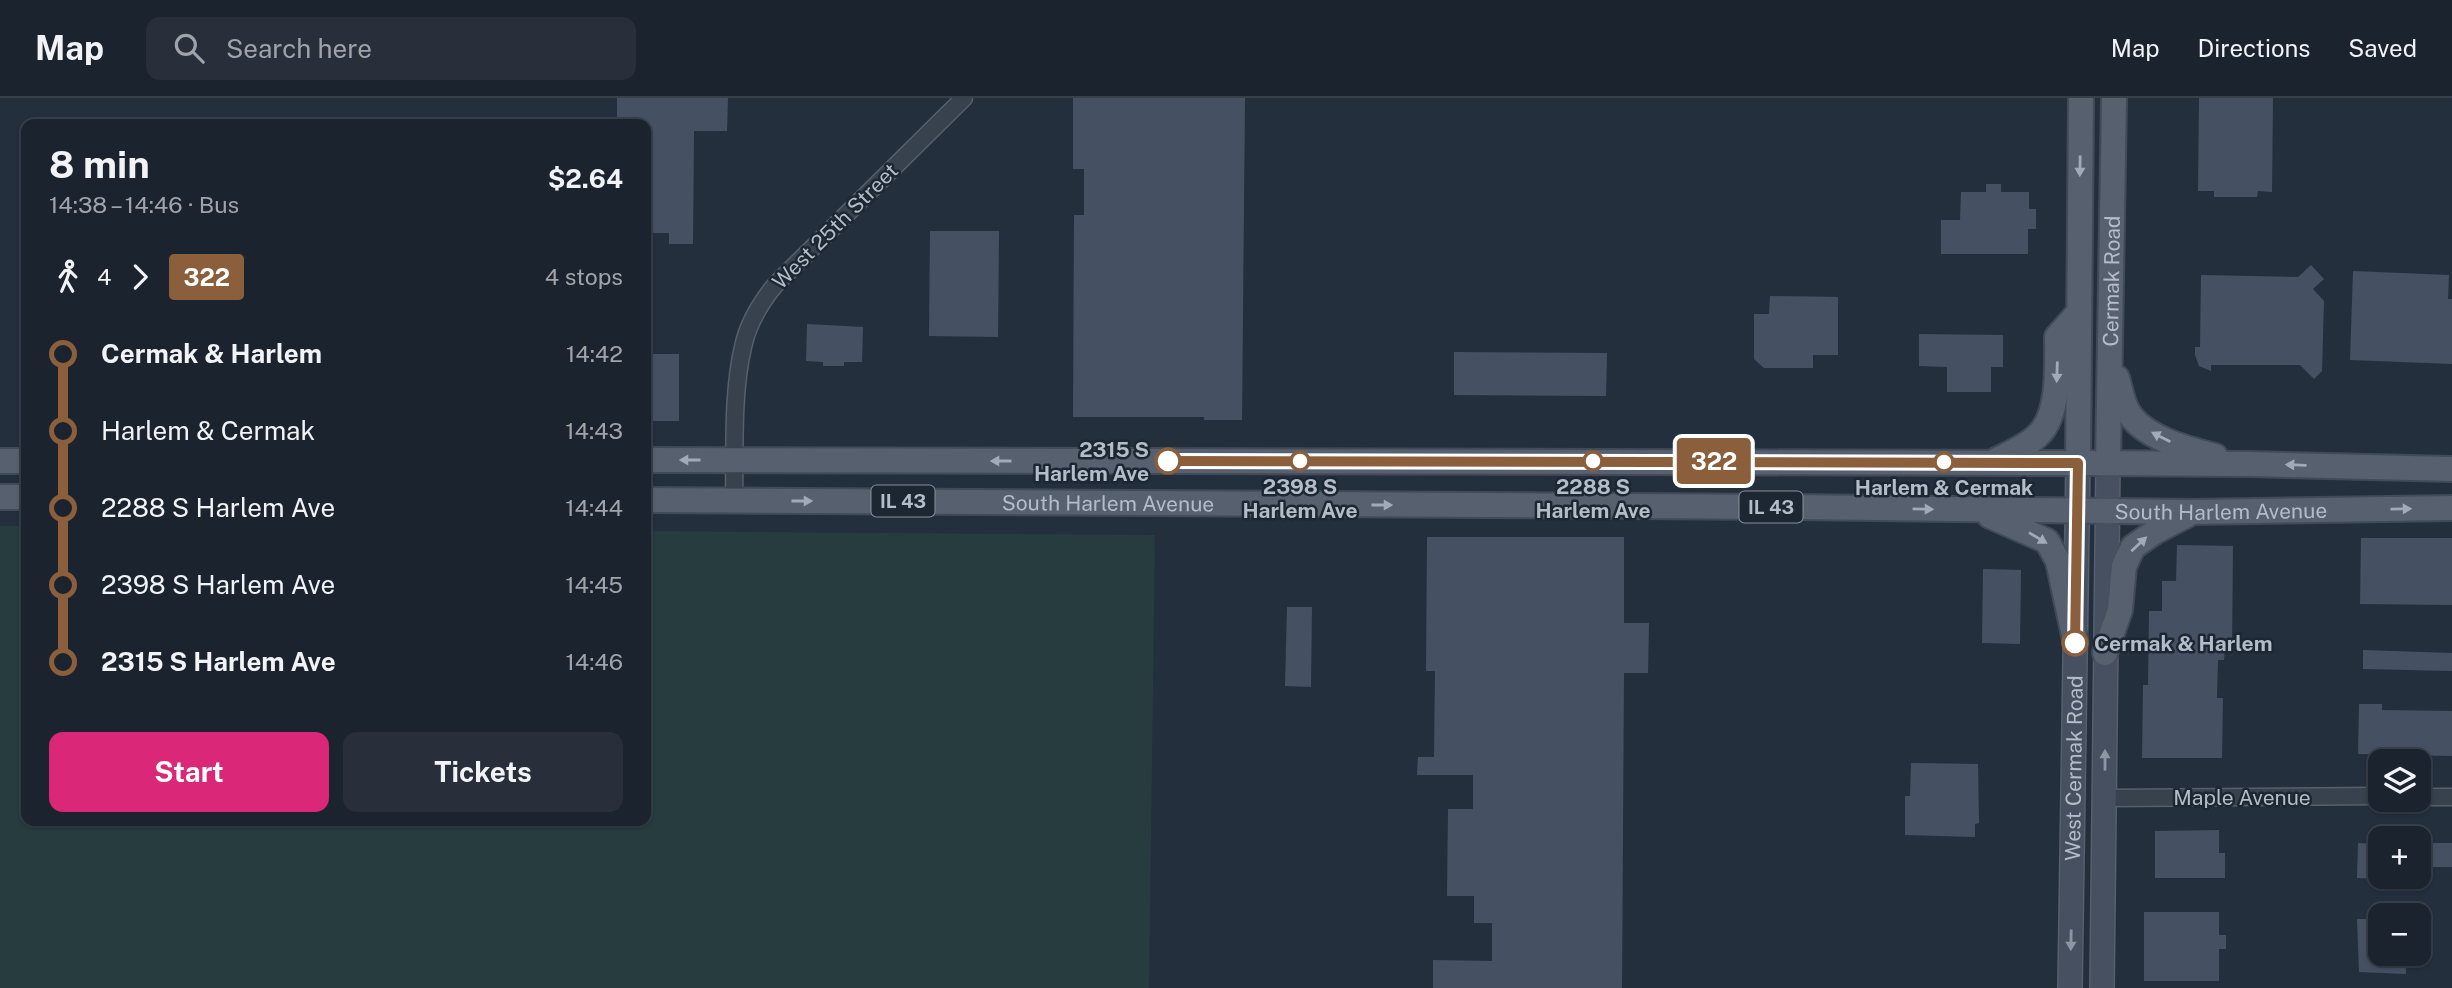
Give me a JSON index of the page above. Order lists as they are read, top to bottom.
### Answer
{
  "streets": {
    "main road": [
      "Cermak Road",
      "IL 43",
      "South Harlem Avenue",
      "West Cermak Road"
    ],
    "street": ["West 25th Street", "Maple Avenue"]
  },
  "crossings": [
    ["West 25th Street", "South Harlem Avenue"],
    ["Cermak Road", "South Harlem Avenue"],
    ["Cermak Road", "West Cermak Road"],
    ["South Harlem Avenue", "West Cermak Road"],
    ["West Cermak Road", "Maple Avenue"]
  ],
  "places": [
    "2315 S Harlem Ave",
    "2398 S Harlem Ave",
    "2288 S Harlem Ave",
    "Harlem & Cermak",
    "Cermak & Harlem"
  ],
  "lines": ["bus line 322"],
  "page": {
    "header": "Map",
    "search": "Search here",
    "nav": ["Map", "Directions", "Saved"],
    "on_map": "322",
    "heading": ["8 min", "14:38 – 14:46 · Bus", "$2.64"],
    "legs": ["4", "322", "4 stops"],
    "list": [
      {
        "name": "Cermak & Harlem",
        "value": "14:42"
      },
      {
        "name": "Harlem & Cermak",
        "value": "14:43"
      },
      {
        "name": "2288 S Harlem Ave",
        "value": "14:44"
      },
      {
        "name": "2398 S Harlem Ave",
        "value": "14:45"
      },
      {
        "name": "2315 S Harlem Ave",
        "value": "14:46"
      }
    ],
    "buttons": ["Start", "Tickets"],
    "map_buttons": ["+", "−"]
  }
}
